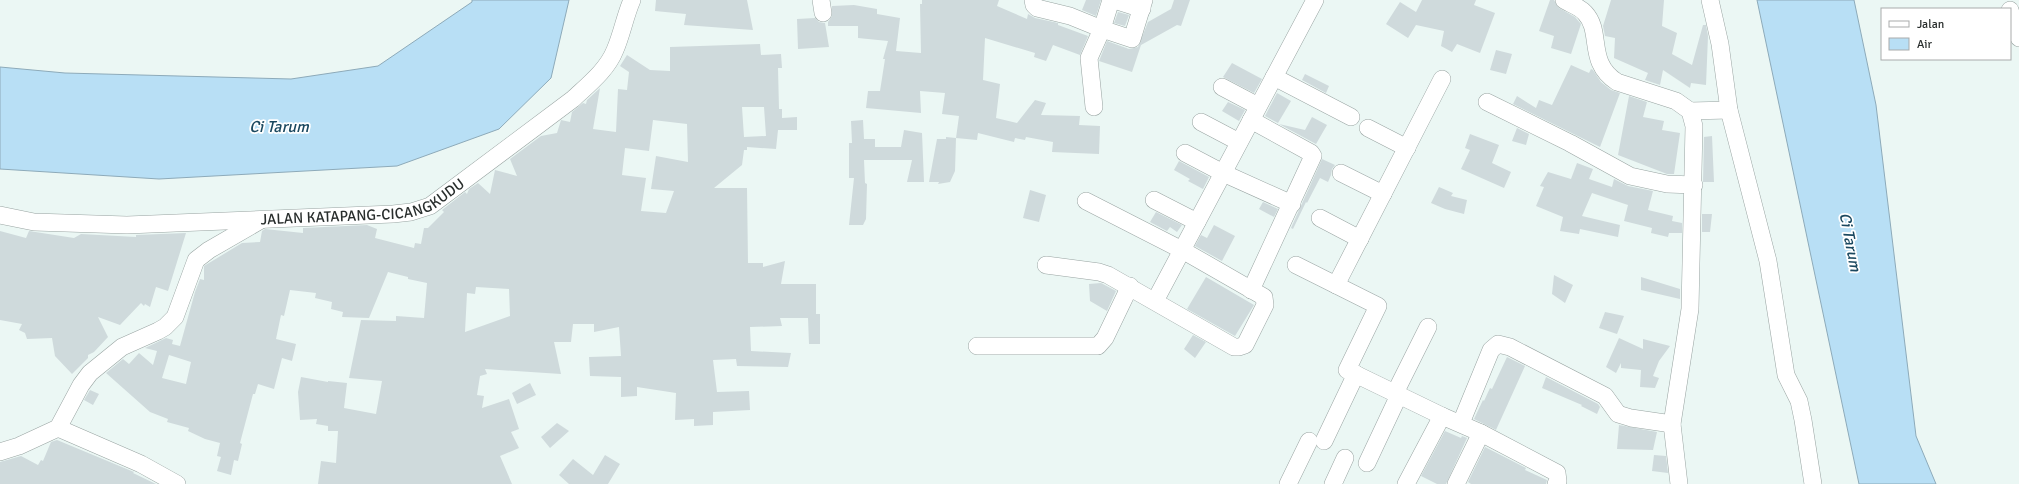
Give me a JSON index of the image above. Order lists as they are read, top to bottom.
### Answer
{
  "streets": {
    "street": ["JALAN KATAPANG-CICANGKUDU"]
  },
  "water": ["Ci Tarum"],
  "legend": ["Jalan", "Air"]
}
